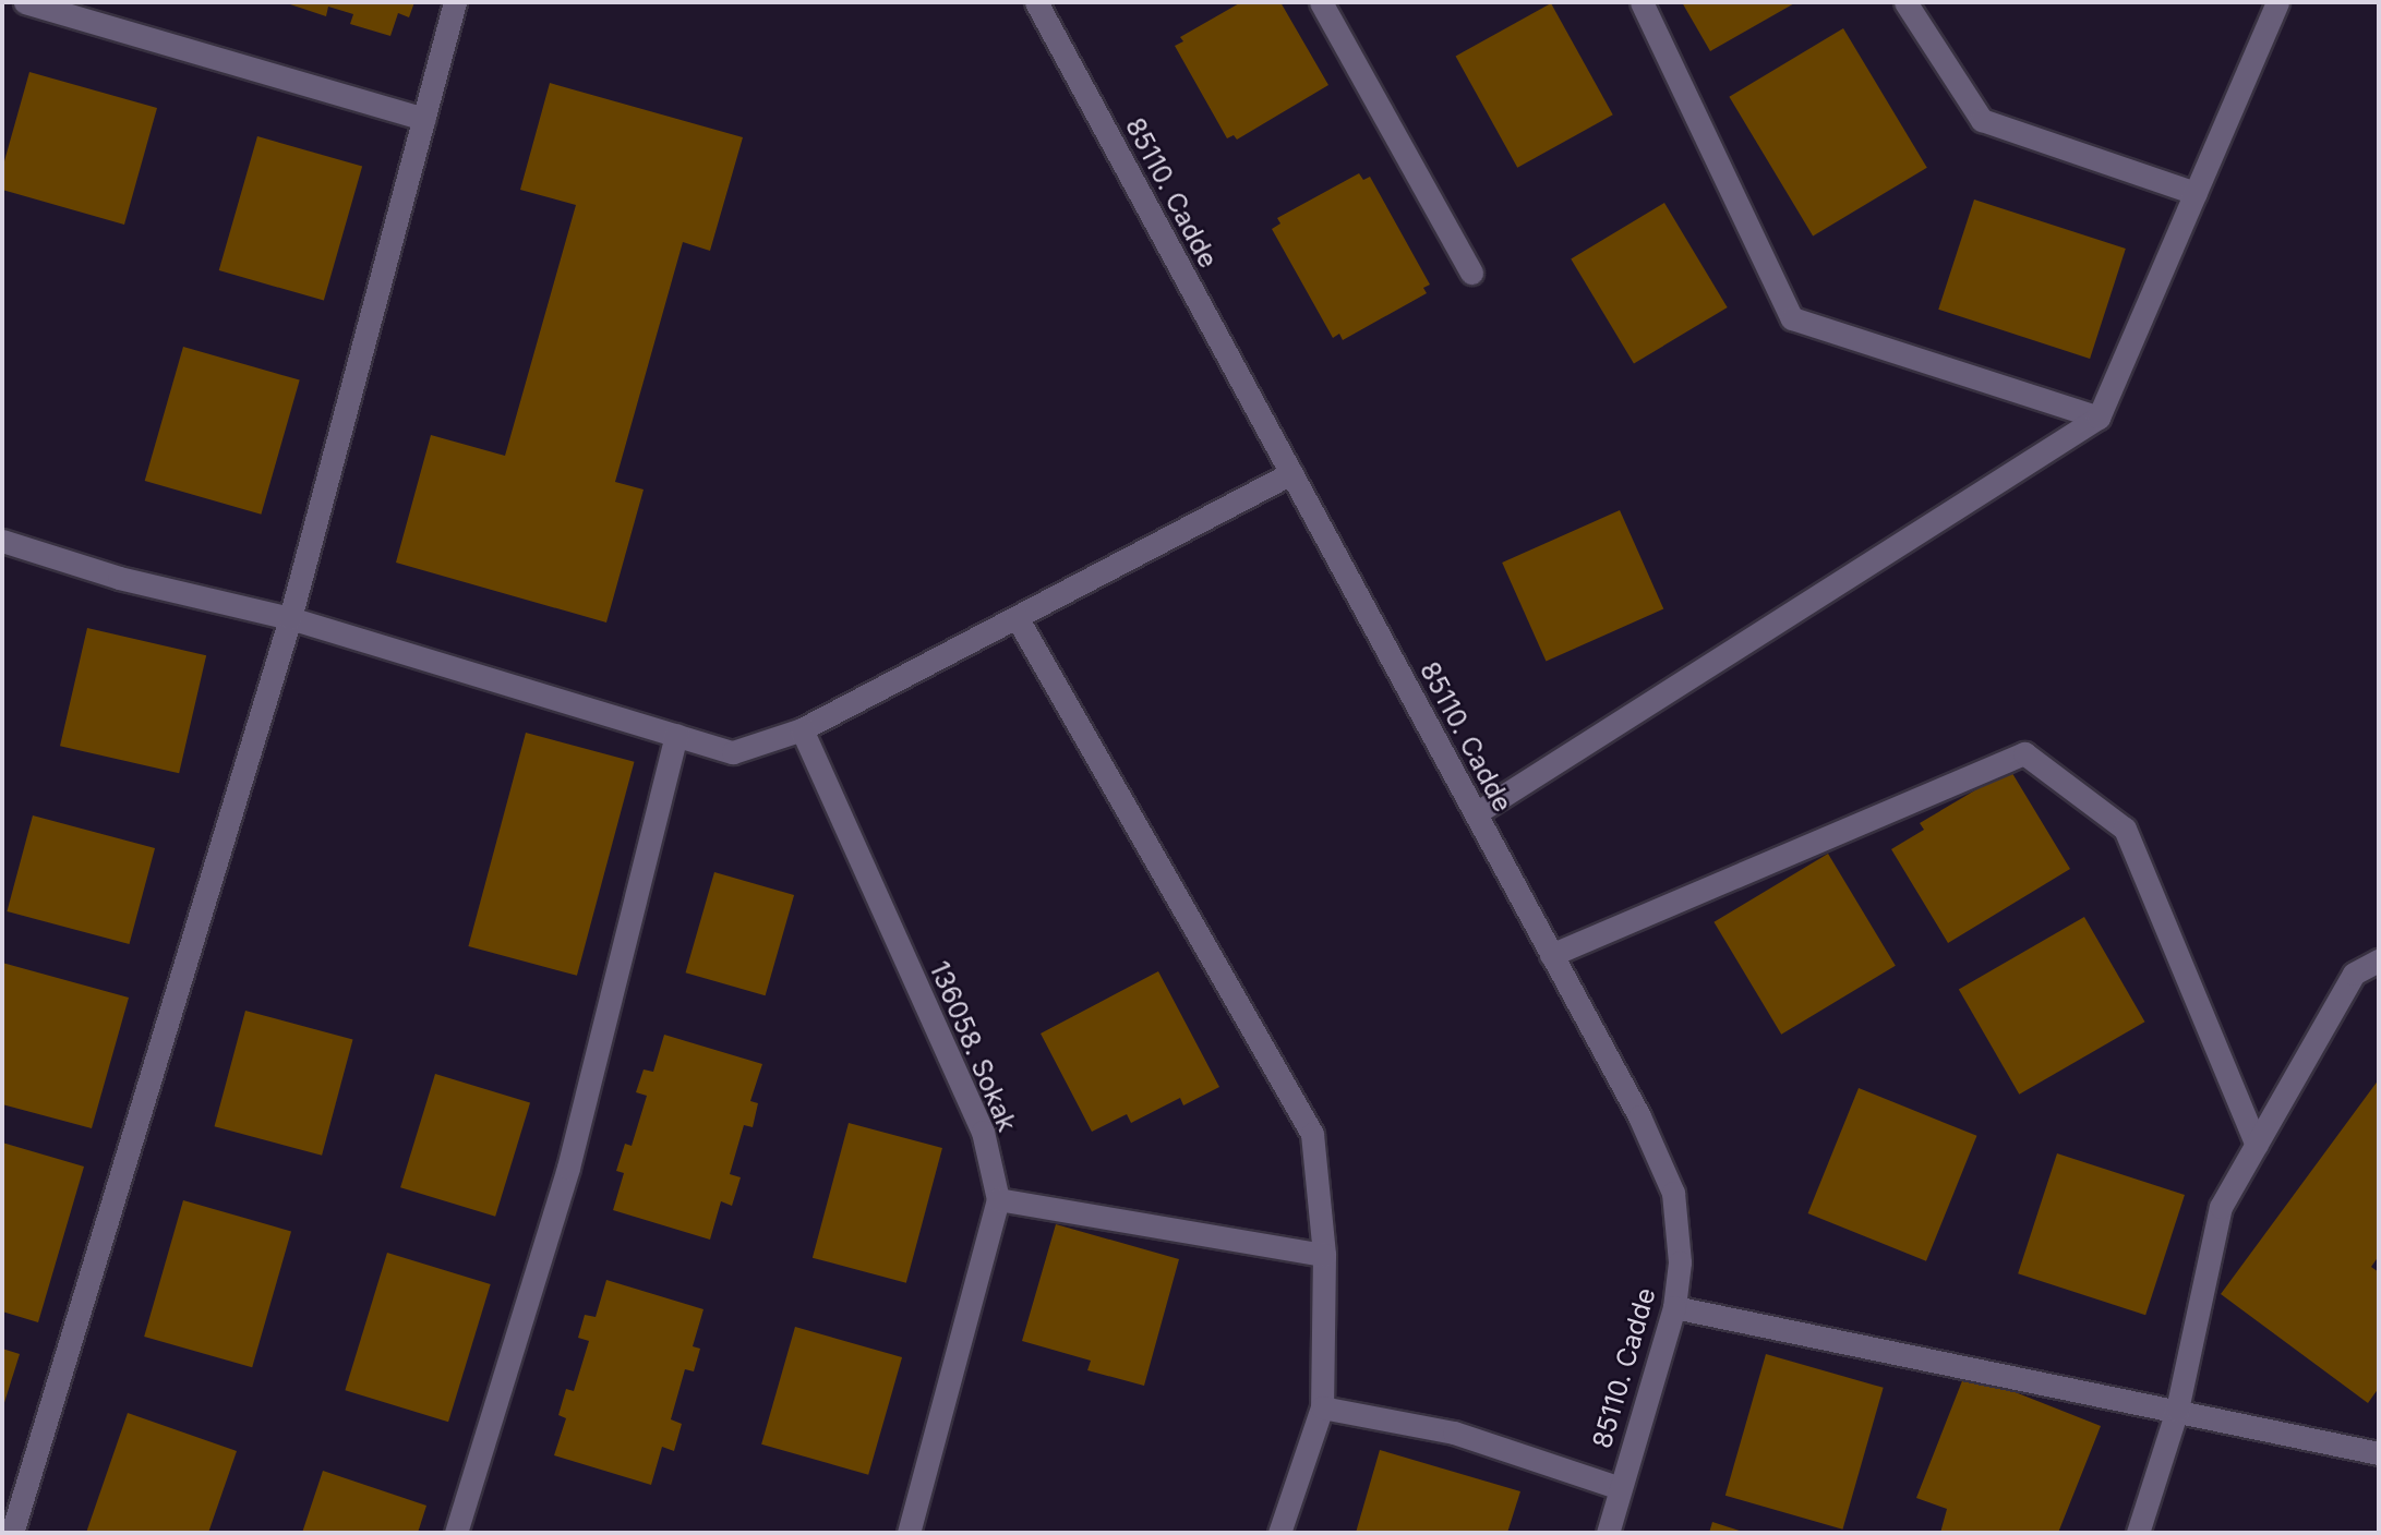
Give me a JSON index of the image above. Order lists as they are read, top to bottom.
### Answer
{
  "streets": {
    "street": ["85110. Cadde", "136058. Sokak"]
  }
}
